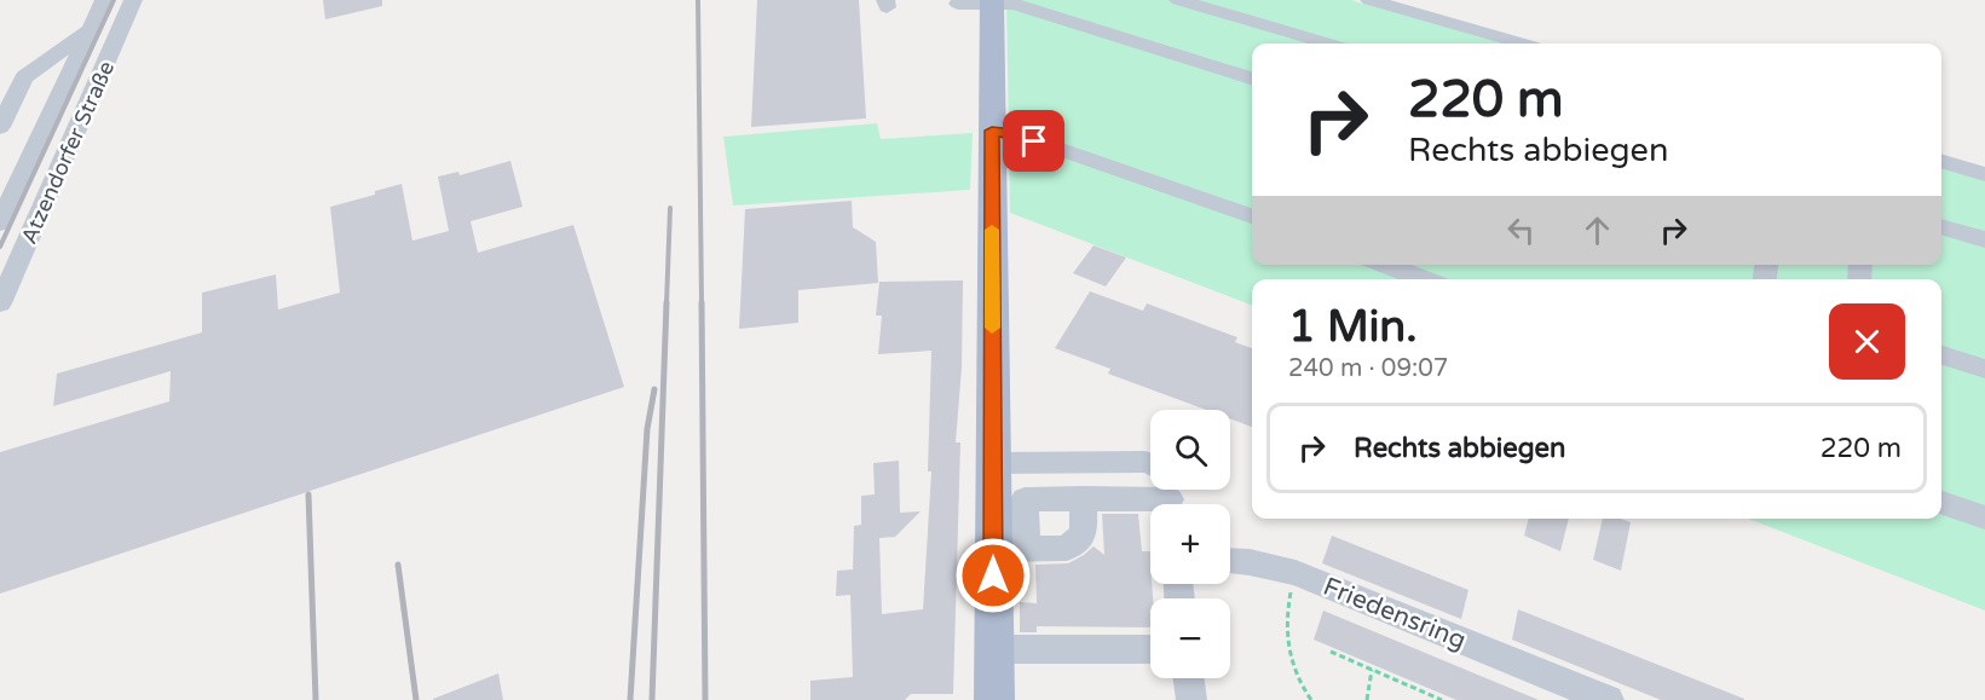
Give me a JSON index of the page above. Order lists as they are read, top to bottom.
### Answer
{
  "streets": {
    "street": ["Atzendorfer Straße", "Friedensring"]
  },
  "page": {
    "turn": ["220 m", "Rechts abbiegen"],
    "heading": ["1 Min.", "240 m · 09:07"],
    "list": [
      {
        "name": "Rechts abbiegen",
        "value": "220 m"
      }
    ],
    "map_buttons": ["+", "−"]
  }
}
